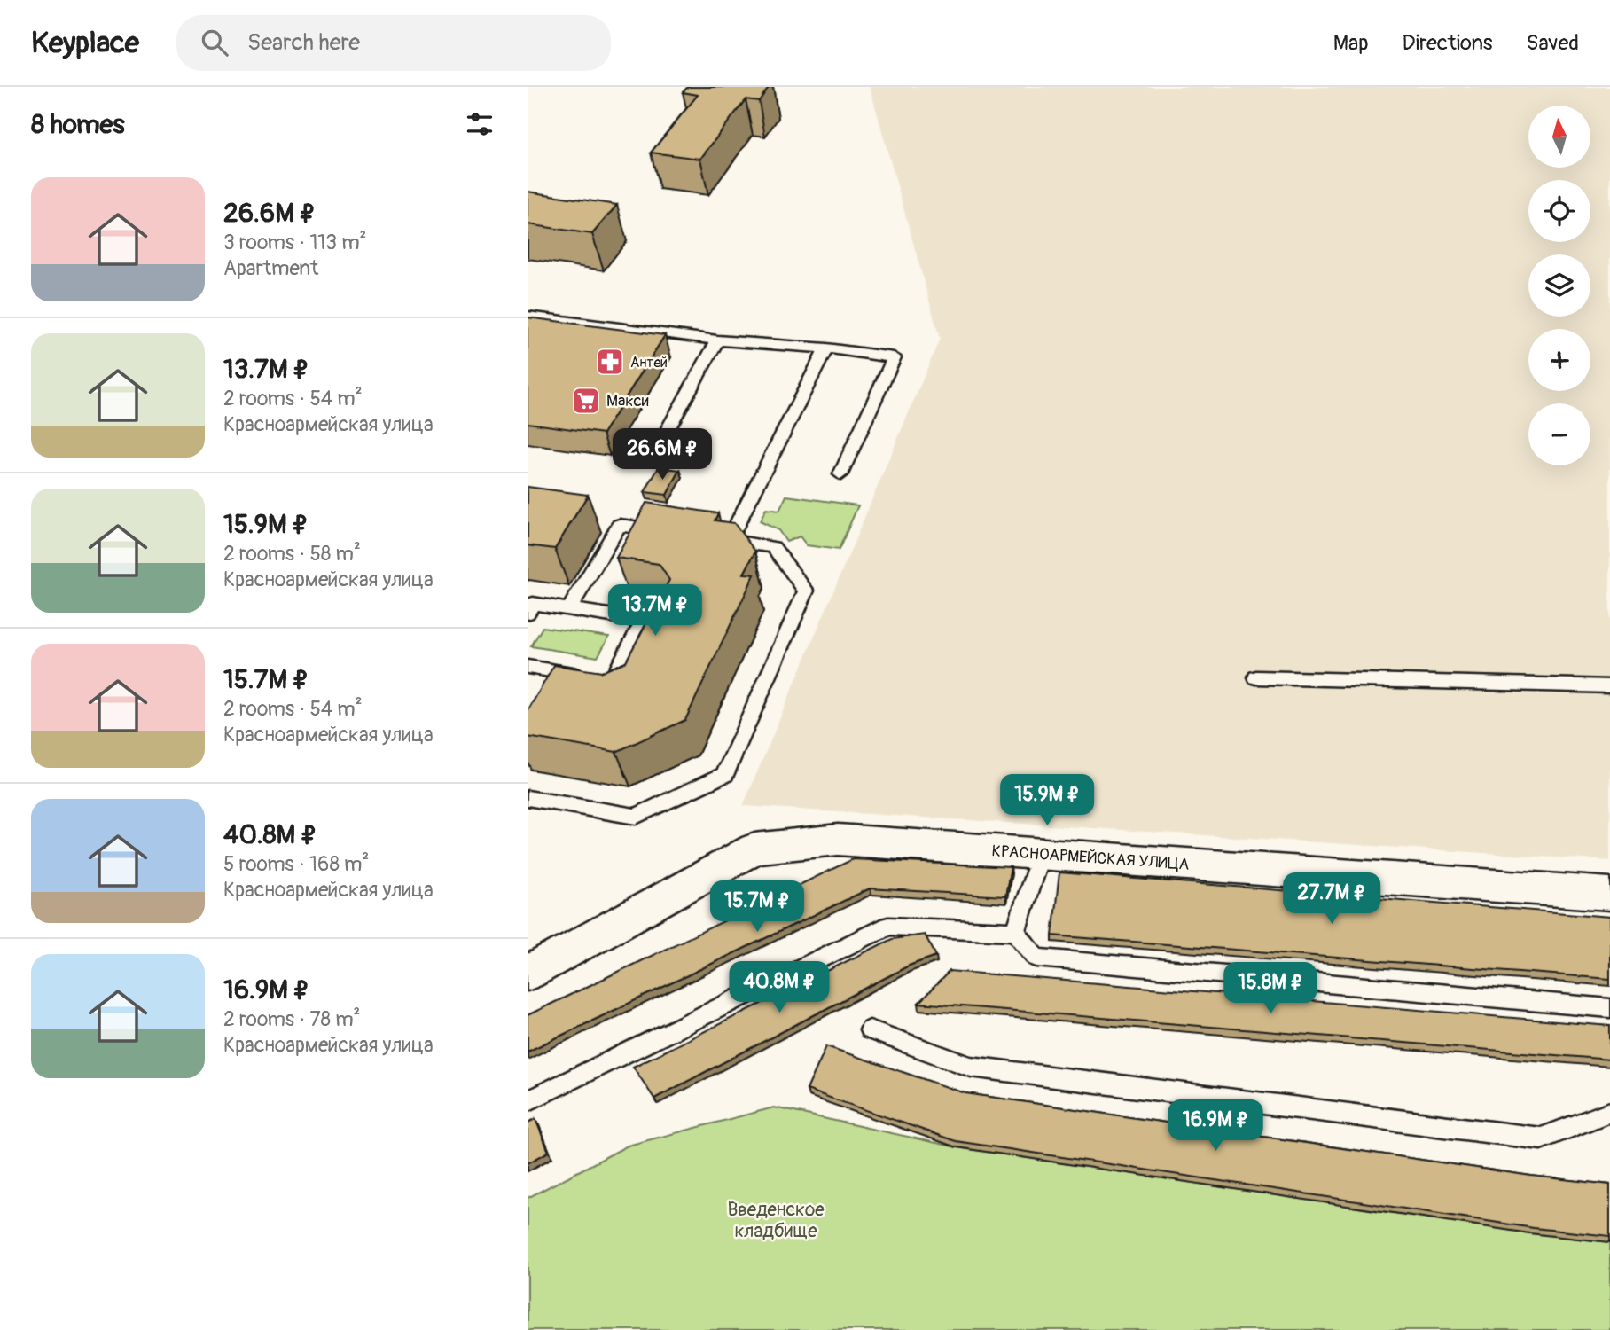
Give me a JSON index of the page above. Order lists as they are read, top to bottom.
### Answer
{
  "streets": {
    "street": ["КРАСНОАРМЕЙСКАЯ УЛИЦА"]
  },
  "parks": ["Введенское кладбище"],
  "places": {
    "pharmacy": ["Антей"],
    "supermarket": ["Макси"]
  },
  "north": "top",
  "page": {
    "header": "Keyplace",
    "search": "Search here",
    "nav": ["Map", "Directions", "Saved"],
    "heading": "8 homes",
    "map_buttons": ["+", "−"],
    "list": [
      {
        "name": "26.6M ₽",
        "note": "3 rooms · 113 m² · Apartment"
      },
      {
        "name": "13.7M ₽",
        "note": "2 rooms · 54 m² · Красноармейская улица"
      },
      {
        "name": "15.9M ₽",
        "note": "2 rooms · 58 m² · Красноармейская улица"
      },
      {
        "name": "15.7M ₽",
        "note": "2 rooms · 54 m² · Красноармейская улица"
      },
      {
        "name": "40.8M ₽",
        "note": "5 rooms · 168 m² · Красноармейская улица"
      },
      {
        "name": "16.9M ₽",
        "note": "2 rooms · 78 m² · Красноармейская улица"
      }
    ],
    "price": [
      "26.6M ₽",
      "13.7M ₽",
      "15.9M ₽",
      "27.7M ₽",
      "15.7M ₽",
      "40.8M ₽",
      "15.8M ₽",
      "16.9M ₽"
    ]
  }
}
